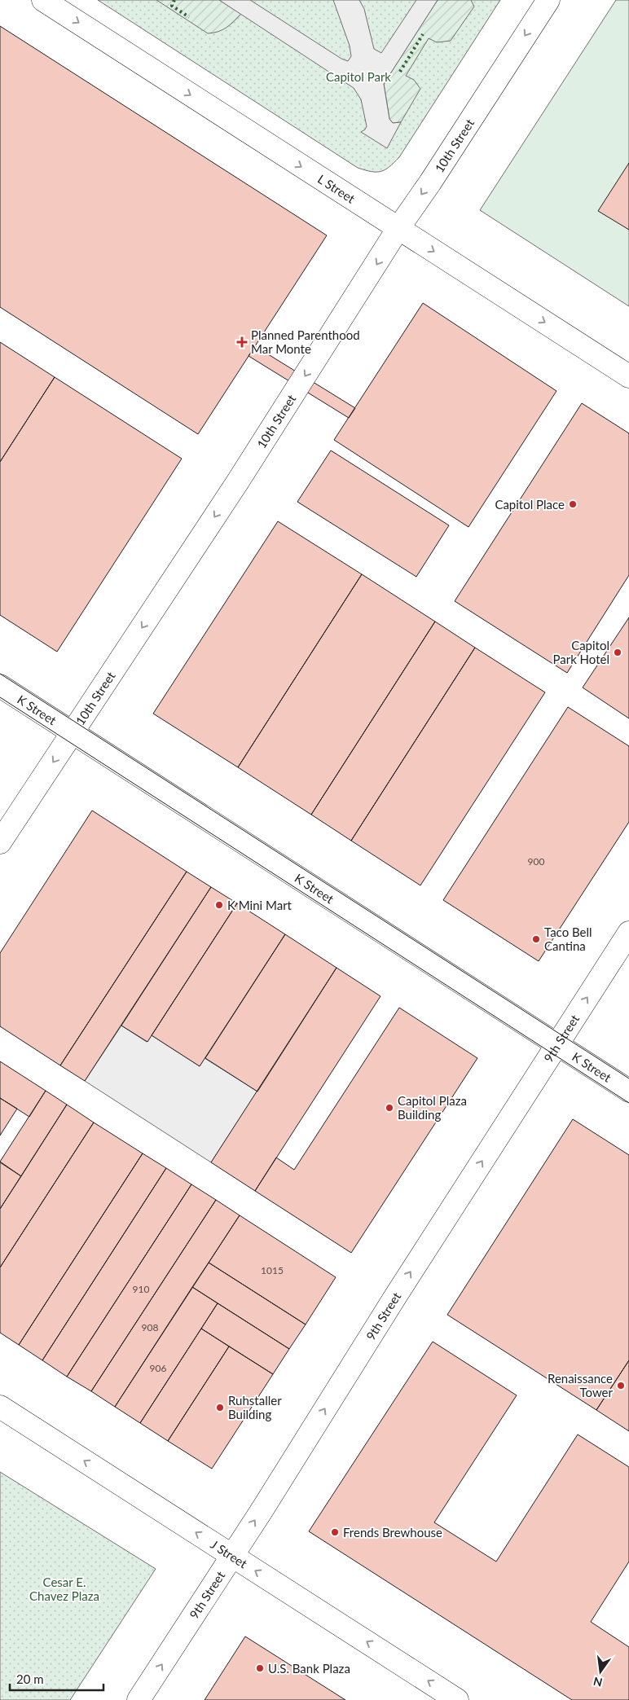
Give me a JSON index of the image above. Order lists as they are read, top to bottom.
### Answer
{
  "streets": {
    "street": [
      "10th Street",
      "L Street",
      "K Street",
      "9th Street",
      "J Street"
    ]
  },
  "crossings": [
    ["10th Street", "L Street"],
    ["10th Street", "K Street"],
    ["K Street", "9th Street"],
    ["9th Street", "J Street"]
  ],
  "one_way": [
    "10th Street",
    "L Street",
    "9th Street",
    "J Street"
  ],
  "parks": ["Capitol Park", "Cesar E. Chavez Plaza"],
  "places": {
    "health": ["Planned Parenthood Mar Monte"],
    "other": [
      "Capitol Place",
      "Capitol Park Hotel",
      "K Mini Mart",
      "Taco Bell Cantina",
      "Capitol Plaza Building",
      "Renaissance Tower",
      "Ruhstaller Building",
      "Frends Brewhouse",
      "U.S. Bank Plaza"
    ]
  },
  "house_numbers": [
    "900",
    "1015",
    "910",
    "908",
    "906"
  ],
  "scale_bar": "20 m",
  "north": "bottom"
}
